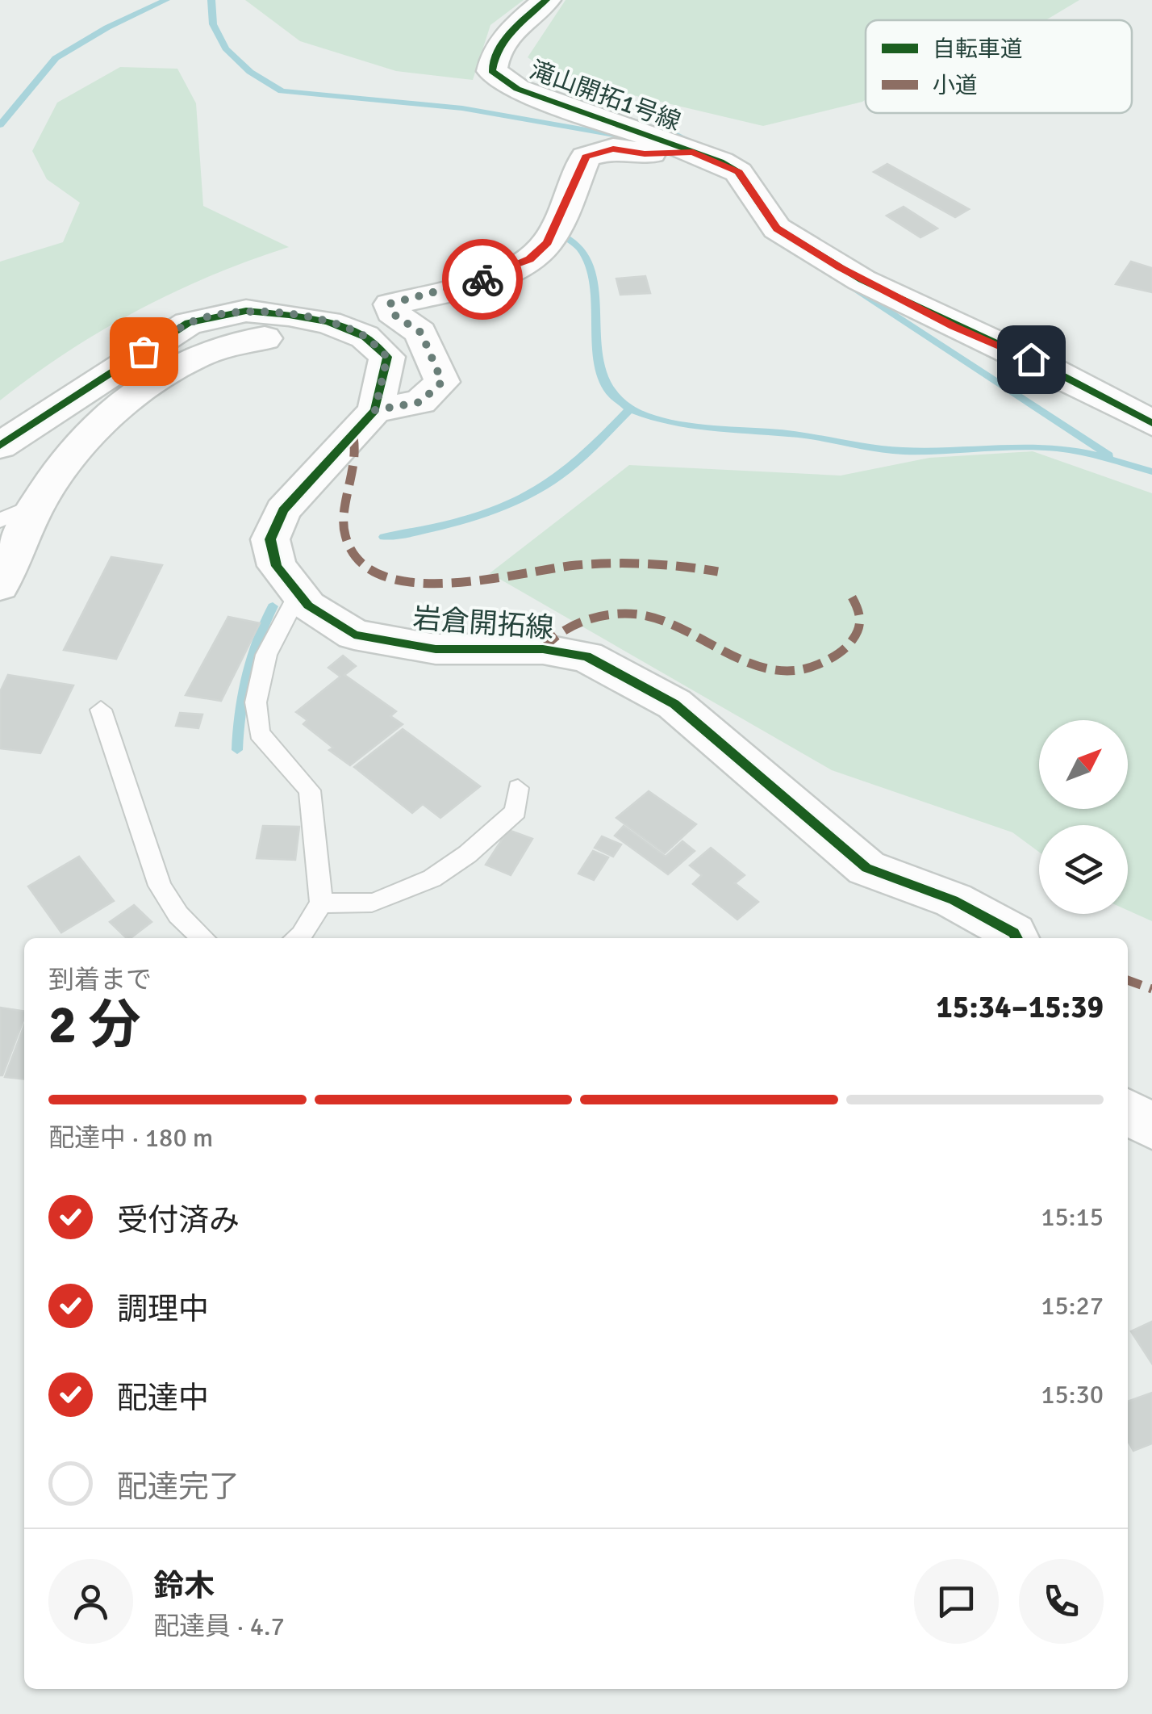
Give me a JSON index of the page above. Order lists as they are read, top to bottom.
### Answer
{
  "streets": {
    "street": ["滝山開拓1号線", "岩倉開拓線"]
  },
  "legend": ["自転車道", "小道"],
  "north": "top right",
  "page": {
    "heading": ["2 分", "到着まで", "15:34–15:39"],
    "panel": ["鈴木", "配達員 · 4.7"],
    "bar": "配達中 · 180 m",
    "list": [
      ["受付済み", "15:15"],
      ["調理中", "15:27"],
      ["配達中", "15:30"],
      "配達完了"
    ]
  }
}
